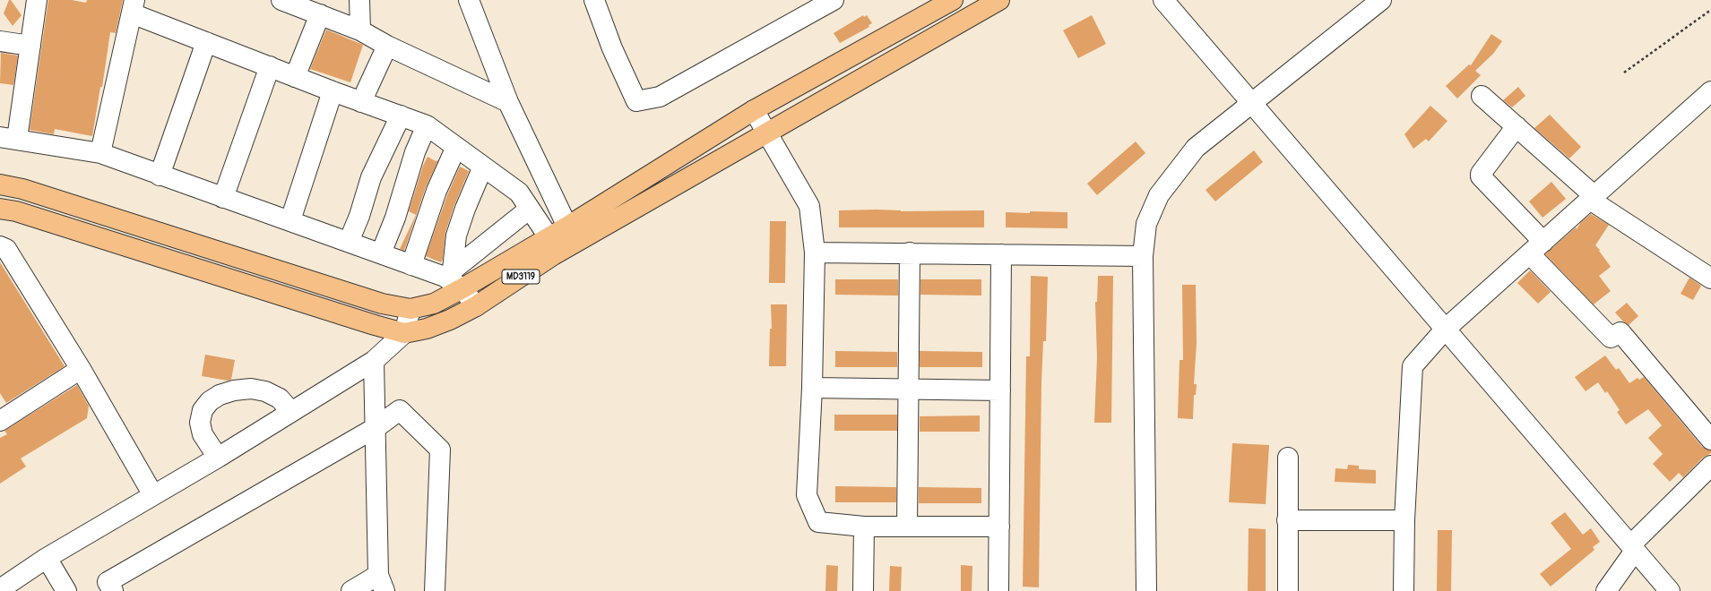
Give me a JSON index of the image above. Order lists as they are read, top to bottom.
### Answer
{
  "streets": {
    "main road": ["MD3119"]
  }
}
